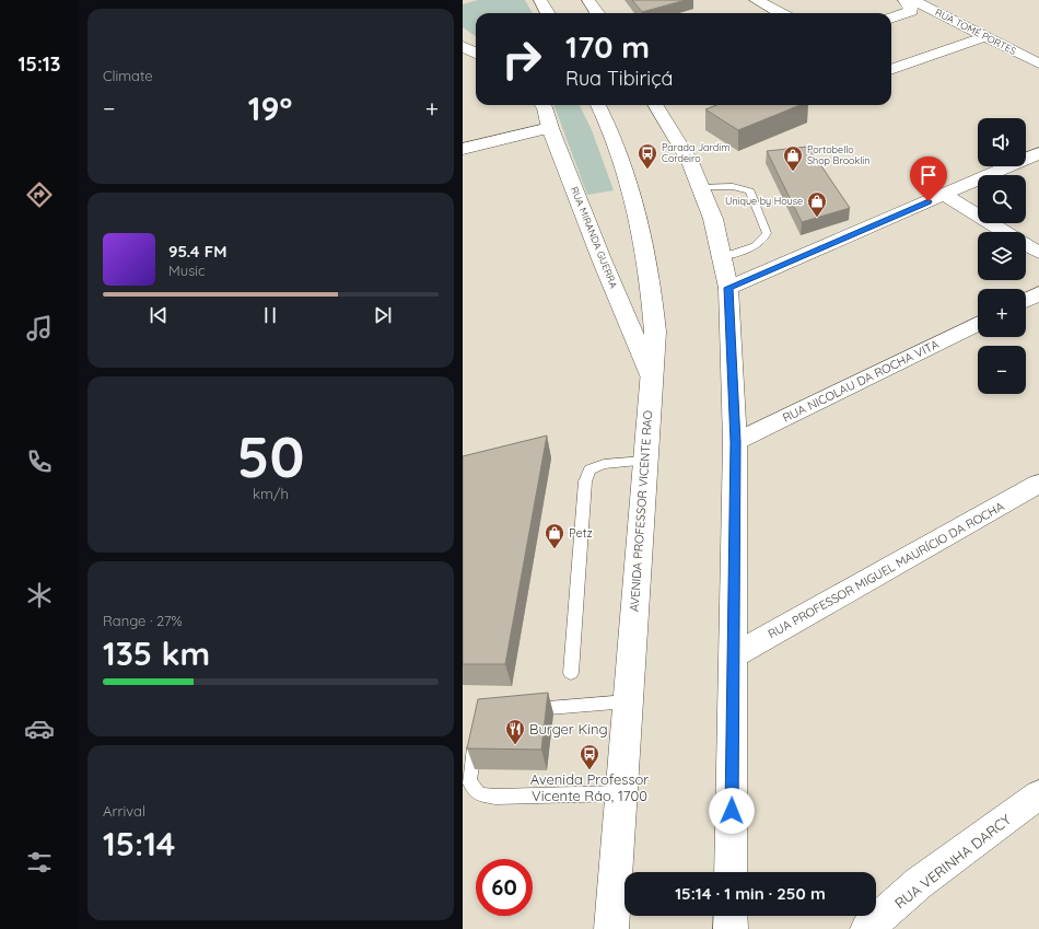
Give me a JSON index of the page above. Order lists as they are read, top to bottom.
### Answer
{
  "streets": {
    "street": [
      "RUA TOMÉ PORTES",
      "RUA MIRANDA GUERRA",
      "RUA NICOLAU DA ROCHA VITA",
      "AVENIDA PROFESSOR VICENTE RAO",
      "RUA PROFESSOR MIGUEL MAURÍCIO DA ROCHA",
      "RUA VERINHA DARCY"
    ]
  },
  "crossings": [
    ["RUA MIRANDA GUERRA", "AVENIDA PROFESSOR VICENTE RAO"]
  ],
  "places": {
    "bus stop": ["Parada Jardim Cordeiro", "Avenida Professor Vicente Ráo, 1700"],
    "shop": ["Portobello Shop Brooklin", "Unique by House", "Petz"],
    "restaurant": ["Burger King"]
  },
  "page": {
    "tabs": "15:13",
    "tile": [
      "Climate",
      ["50", "km/h"],
      ["Range · 27%", "135 km"],
      ["Arrival", "15:14"]
    ],
    "turn": ["170 m", "Rua Tibiriçá"],
    "heat": ["−", "19°", "+"],
    "map_buttons": ["+", "−"],
    "song": ["95.4 FM", "Music"],
    "limit": "60",
    "trip": "15:14 · 1 min · 250 m"
  }
}
